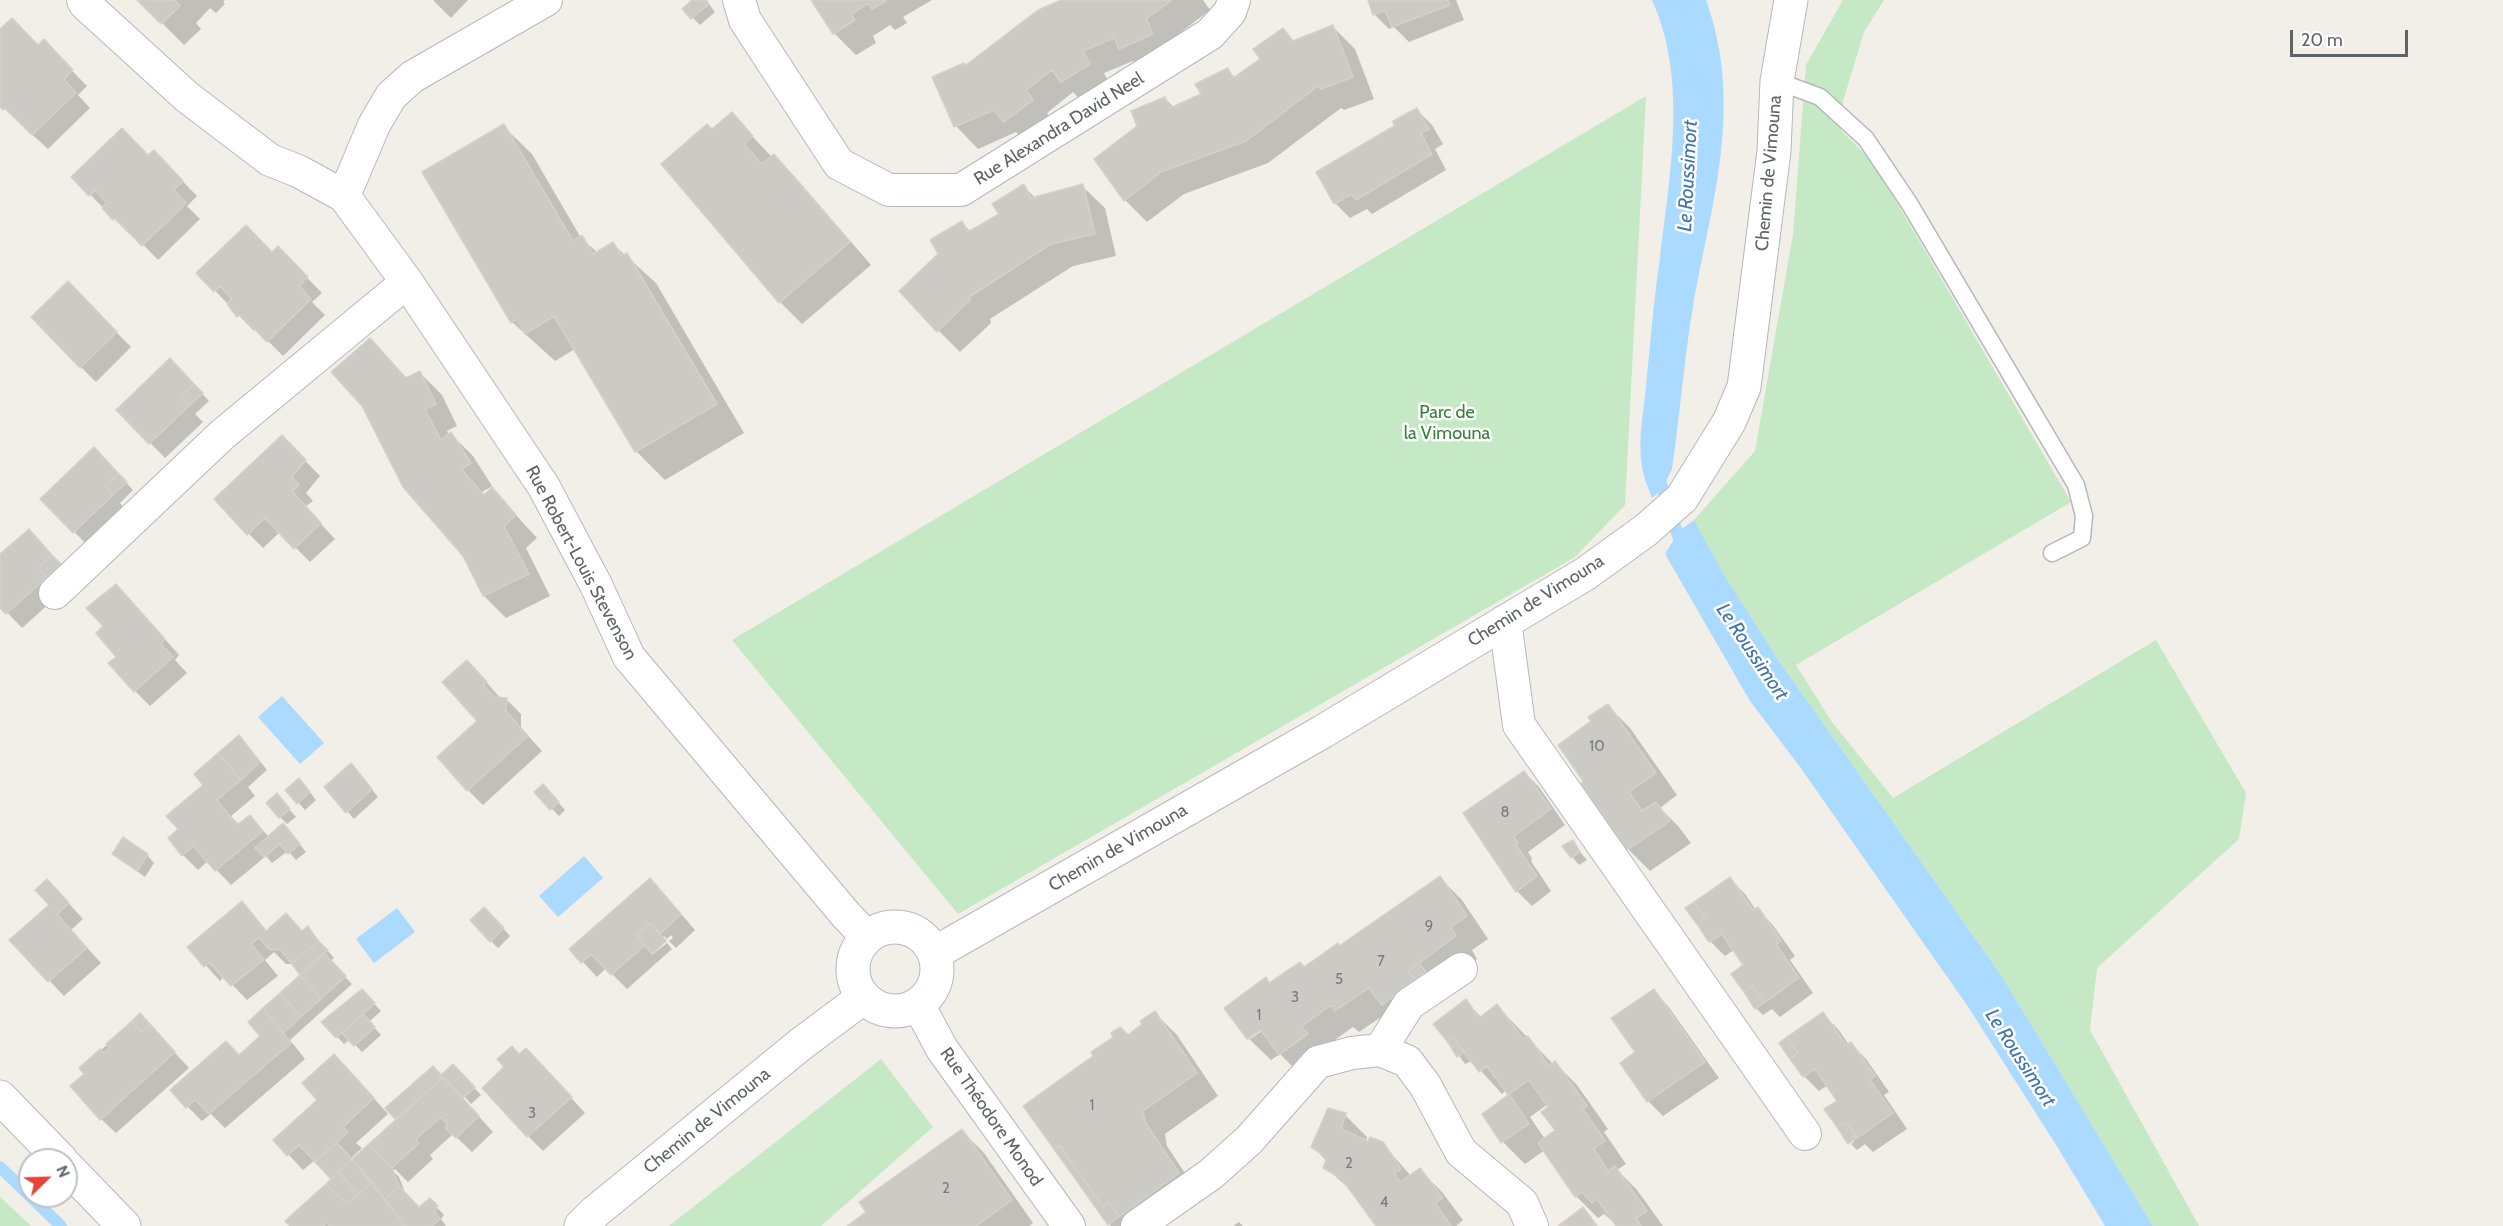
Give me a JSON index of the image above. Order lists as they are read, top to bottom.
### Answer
{
  "streets": {
    "street": [
      "Rue Alexandra David Neel",
      "Chemin de Vimouna",
      "Rue Robert-Louis Stevenson",
      "Rue Théodore Monod"
    ]
  },
  "crossings": [
    ["Chemin de Vimouna", "Rue Robert-Louis Stevenson"],
    ["Chemin de Vimouna", "Rue Théodore Monod"],
    ["Rue Robert-Louis Stevenson", "Rue Théodore Monod"]
  ],
  "water": ["Le Roussimort"],
  "parks": ["Parc de la Vimouna"],
  "house_numbers": [
    "10",
    "8",
    "9",
    "7",
    "5",
    "3",
    "1",
    "1",
    "3",
    "2",
    "2",
    "4"
  ],
  "scale_bar": "20 m",
  "north": "top right"
}
